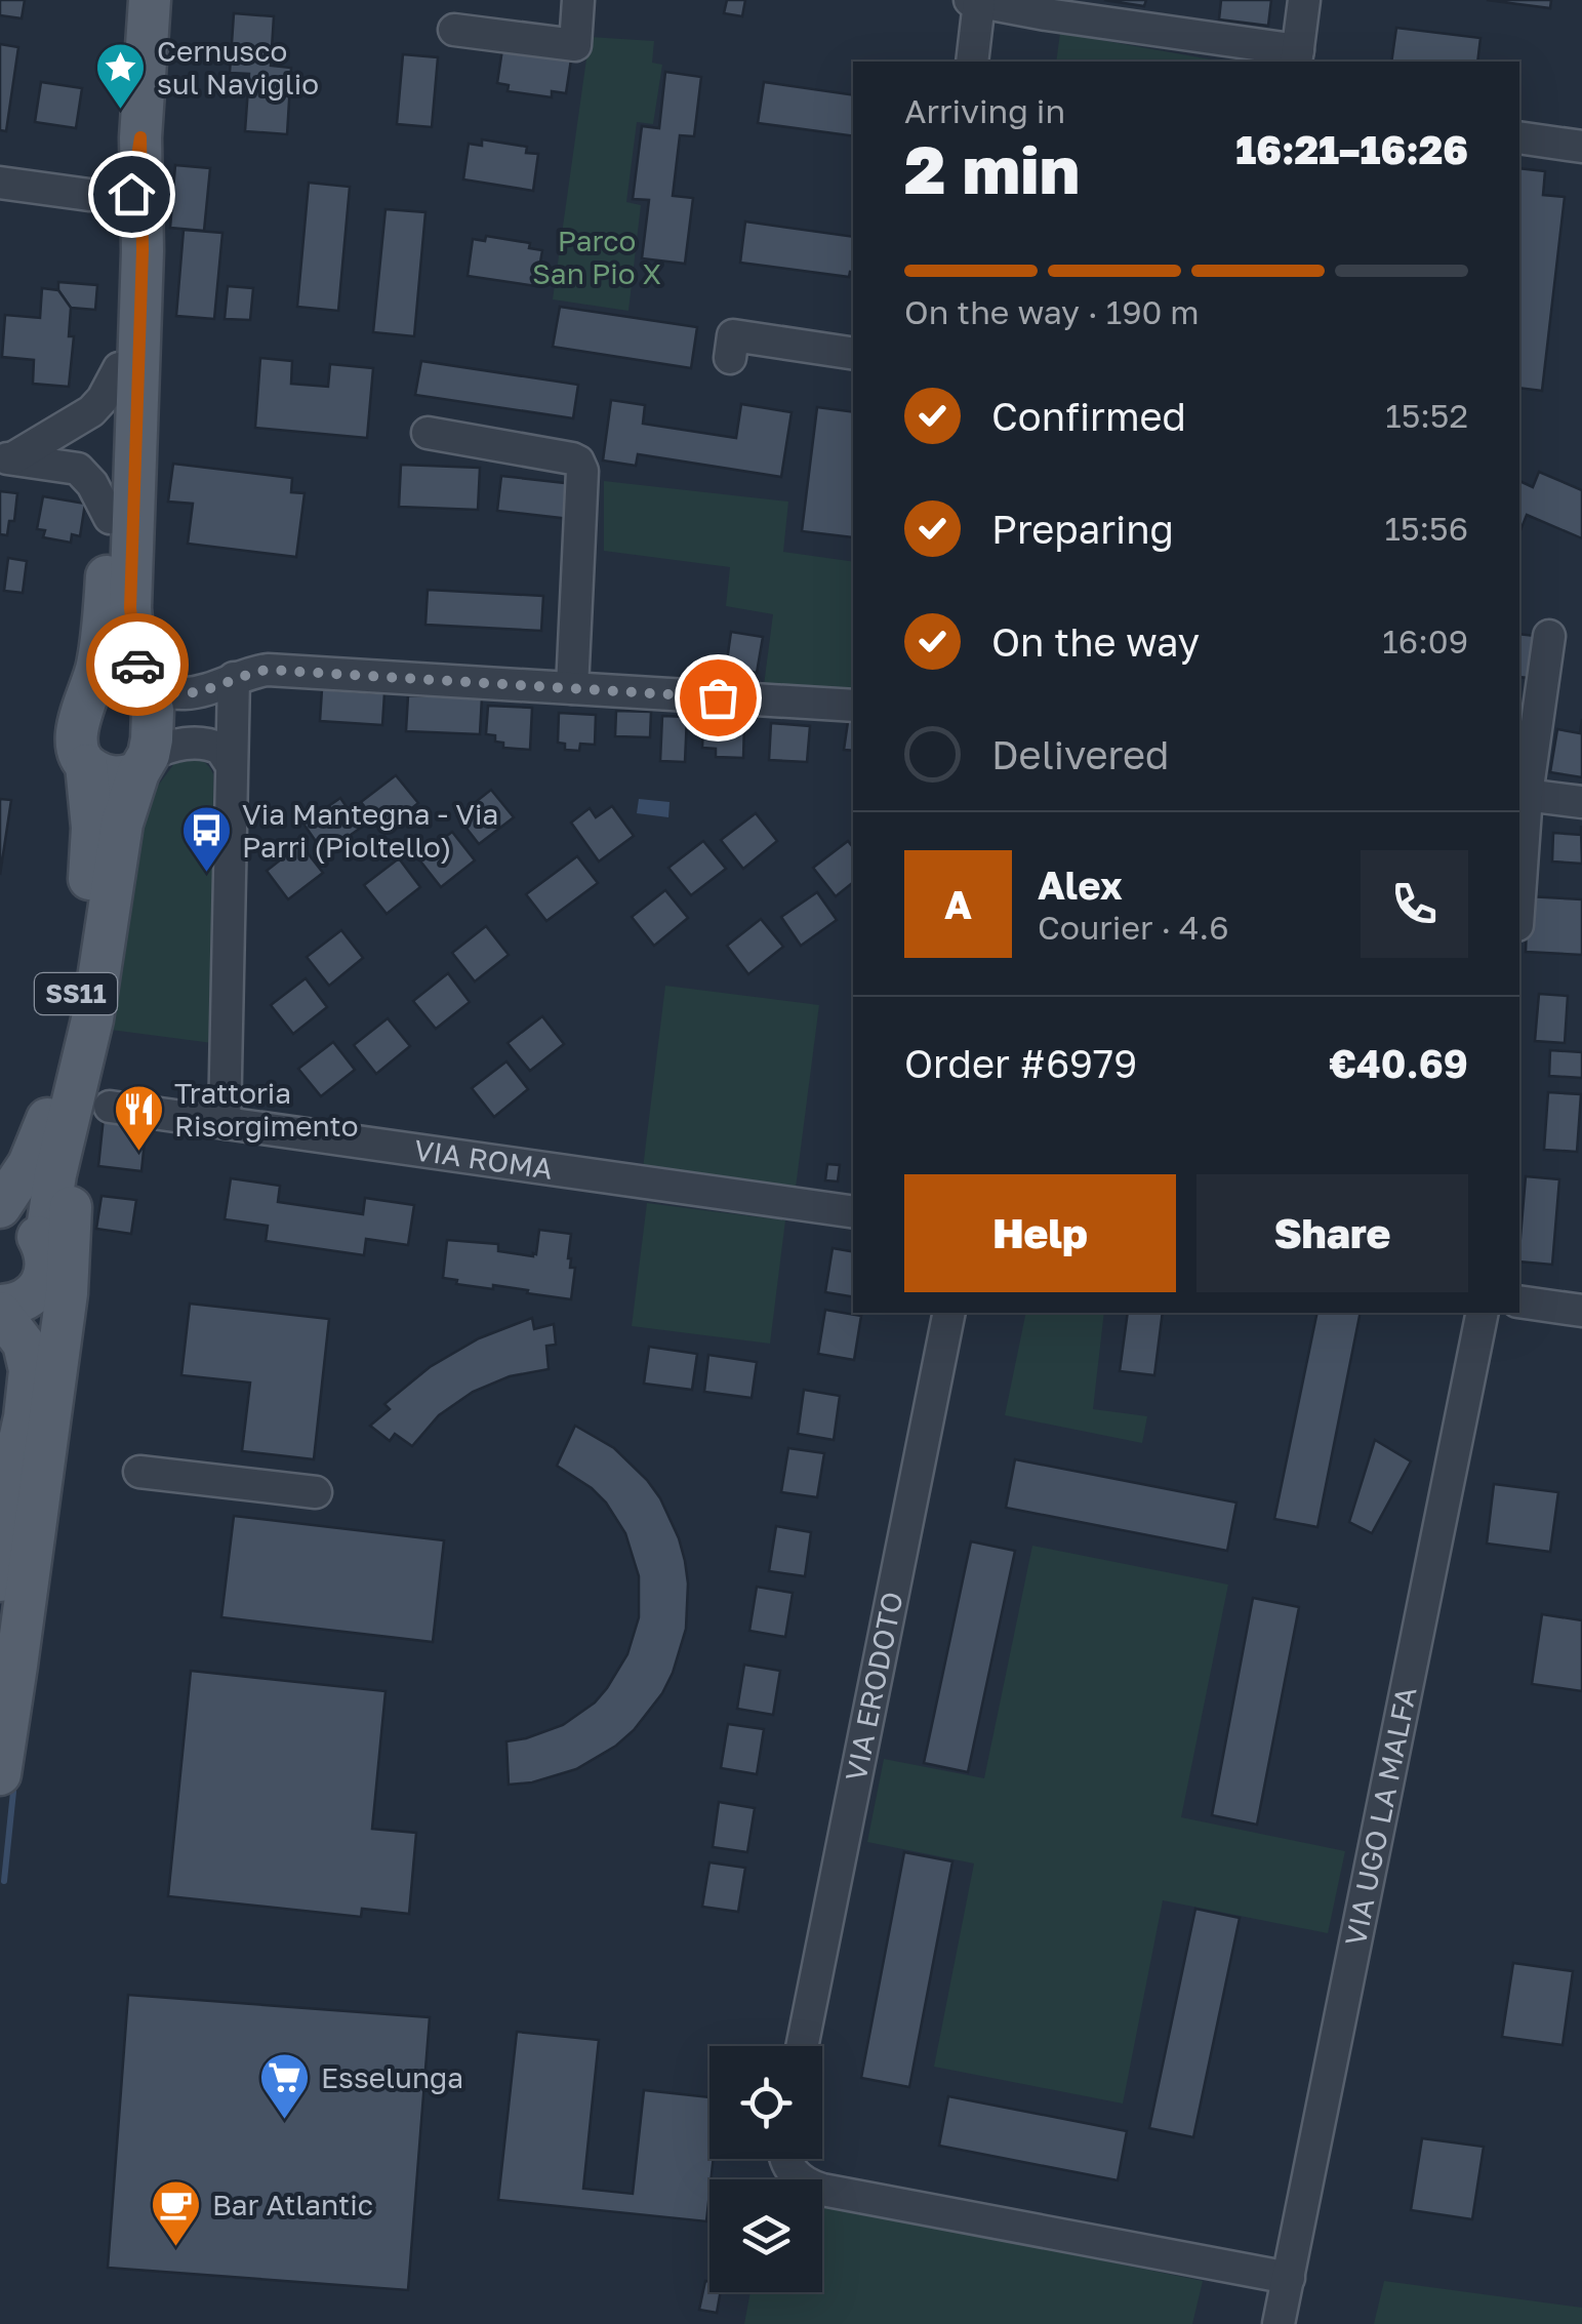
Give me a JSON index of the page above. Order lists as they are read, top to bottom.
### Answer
{
  "streets": {
    "main road": ["SS11"],
    "street": ["VIA ROMA", "VIA ERODOTO", "VIA UGO LA MALFA"]
  },
  "parks": ["Parco San Pio X"],
  "places": {
    "place": ["Cernusco sul Naviglio"],
    "bus stop": ["Via Mantegna - Via Parri (Pioltello)"],
    "restaurant": ["Trattoria Risorgimento"],
    "supermarket": ["Esselunga"],
    "cafe": ["Bar Atlantic"]
  },
  "page": {
    "heading": ["2 min", "Arriving in", "16:21–16:26"],
    "panel": [
      "Alex",
      "Courier · 4.6",
      "Order #6979",
      "€40.69"
    ],
    "bar": "On the way · 190 m",
    "list": [
      ["Confirmed", "15:52"],
      ["Preparing", "15:56"],
      ["On the way", "16:09"],
      "Delivered"
    ],
    "round": "A",
    "buttons": ["Help", "Share"]
  }
}
